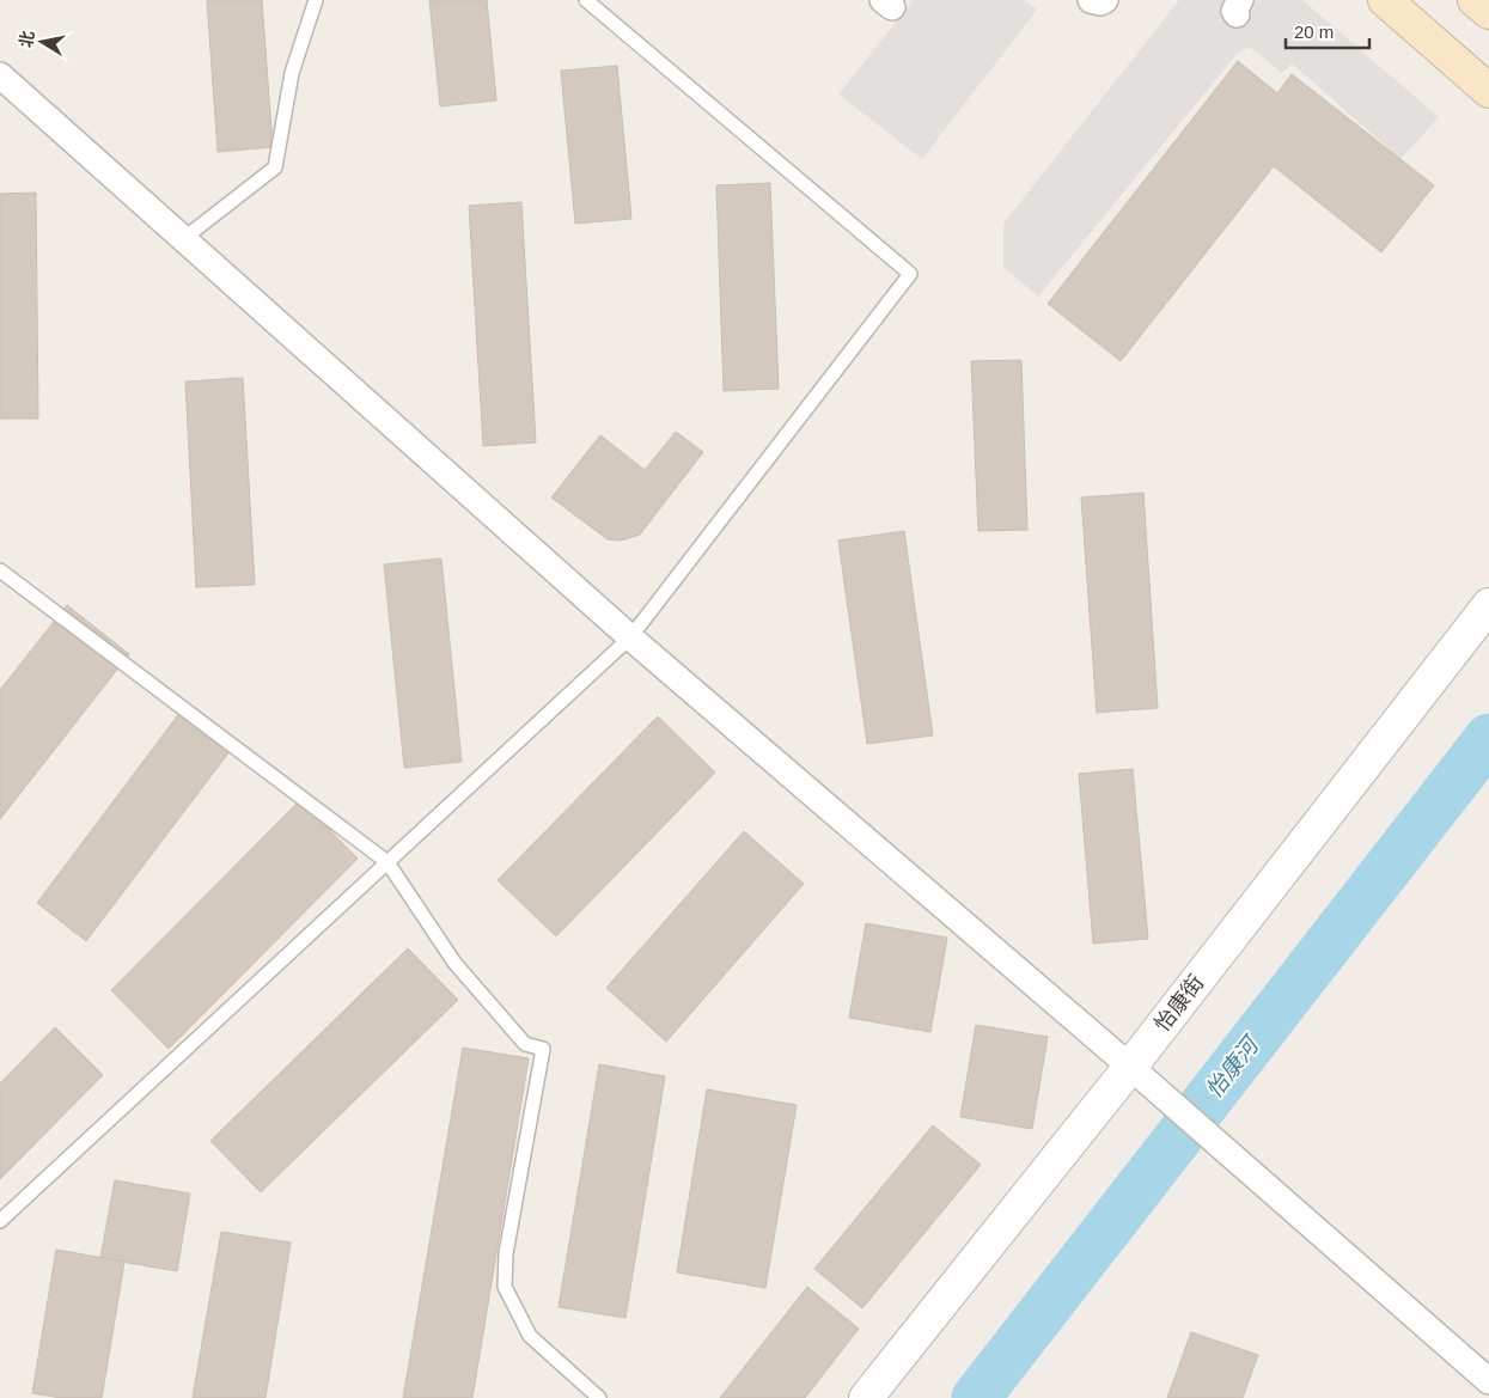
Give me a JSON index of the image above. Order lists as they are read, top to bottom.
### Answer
{
  "streets": {
    "street": ["怡康街"]
  },
  "water": ["怡康河"],
  "scale_bar": "20 m",
  "north": "left"
}
